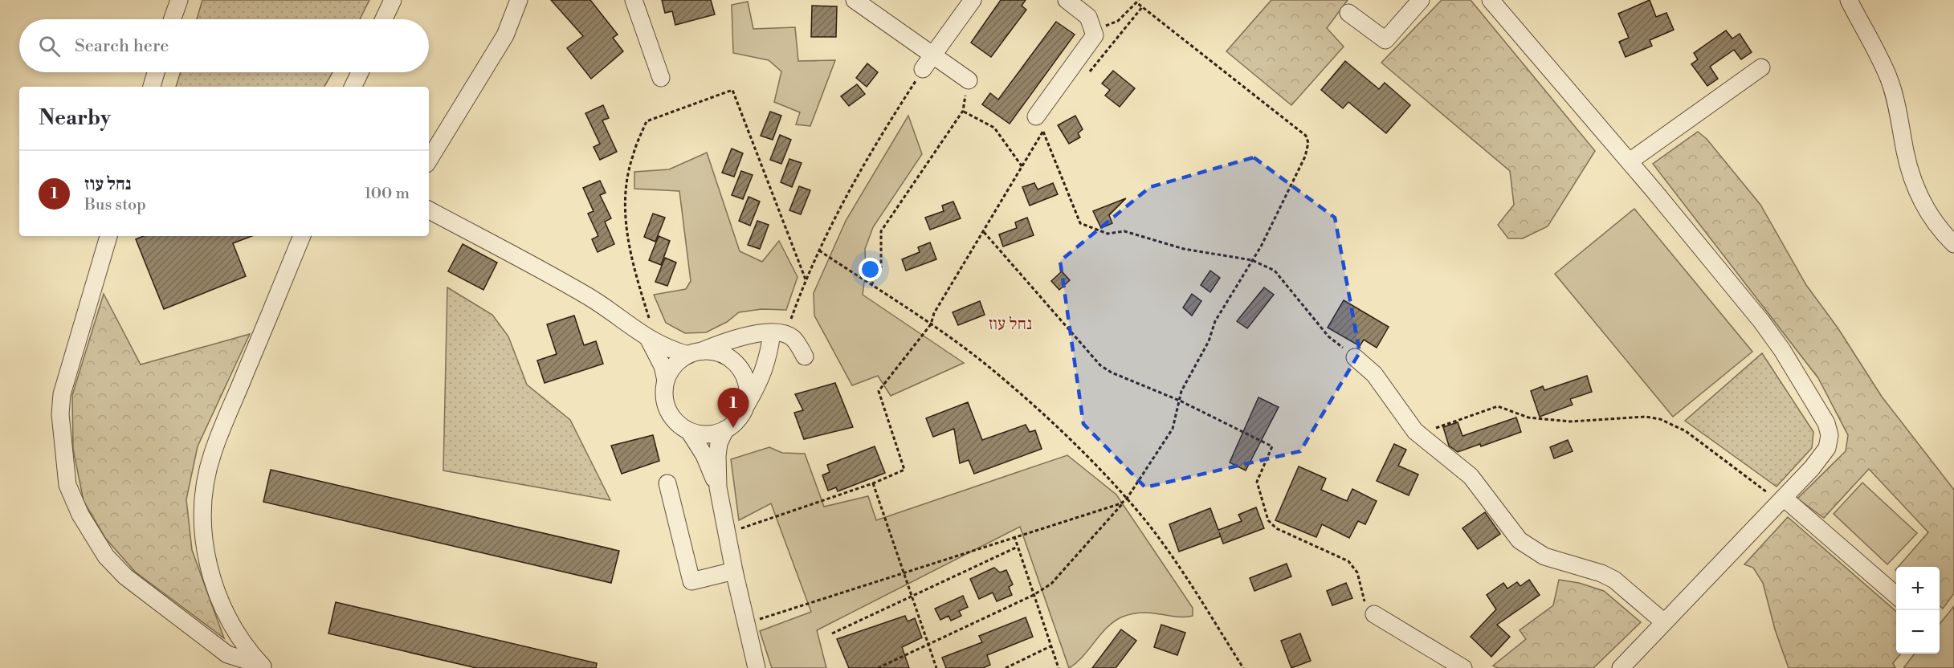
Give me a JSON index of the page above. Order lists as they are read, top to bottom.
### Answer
{
  "districts": ["נחל עוז"],
  "page": {
    "search": "Search here",
    "heading": "Nearby",
    "list": [
      {
        "mark": "1",
        "name": "נחל עוז",
        "note": "Bus stop",
        "value": "100 m"
      }
    ],
    "pins": "1",
    "map_buttons": ["+", "−"]
  }
}
